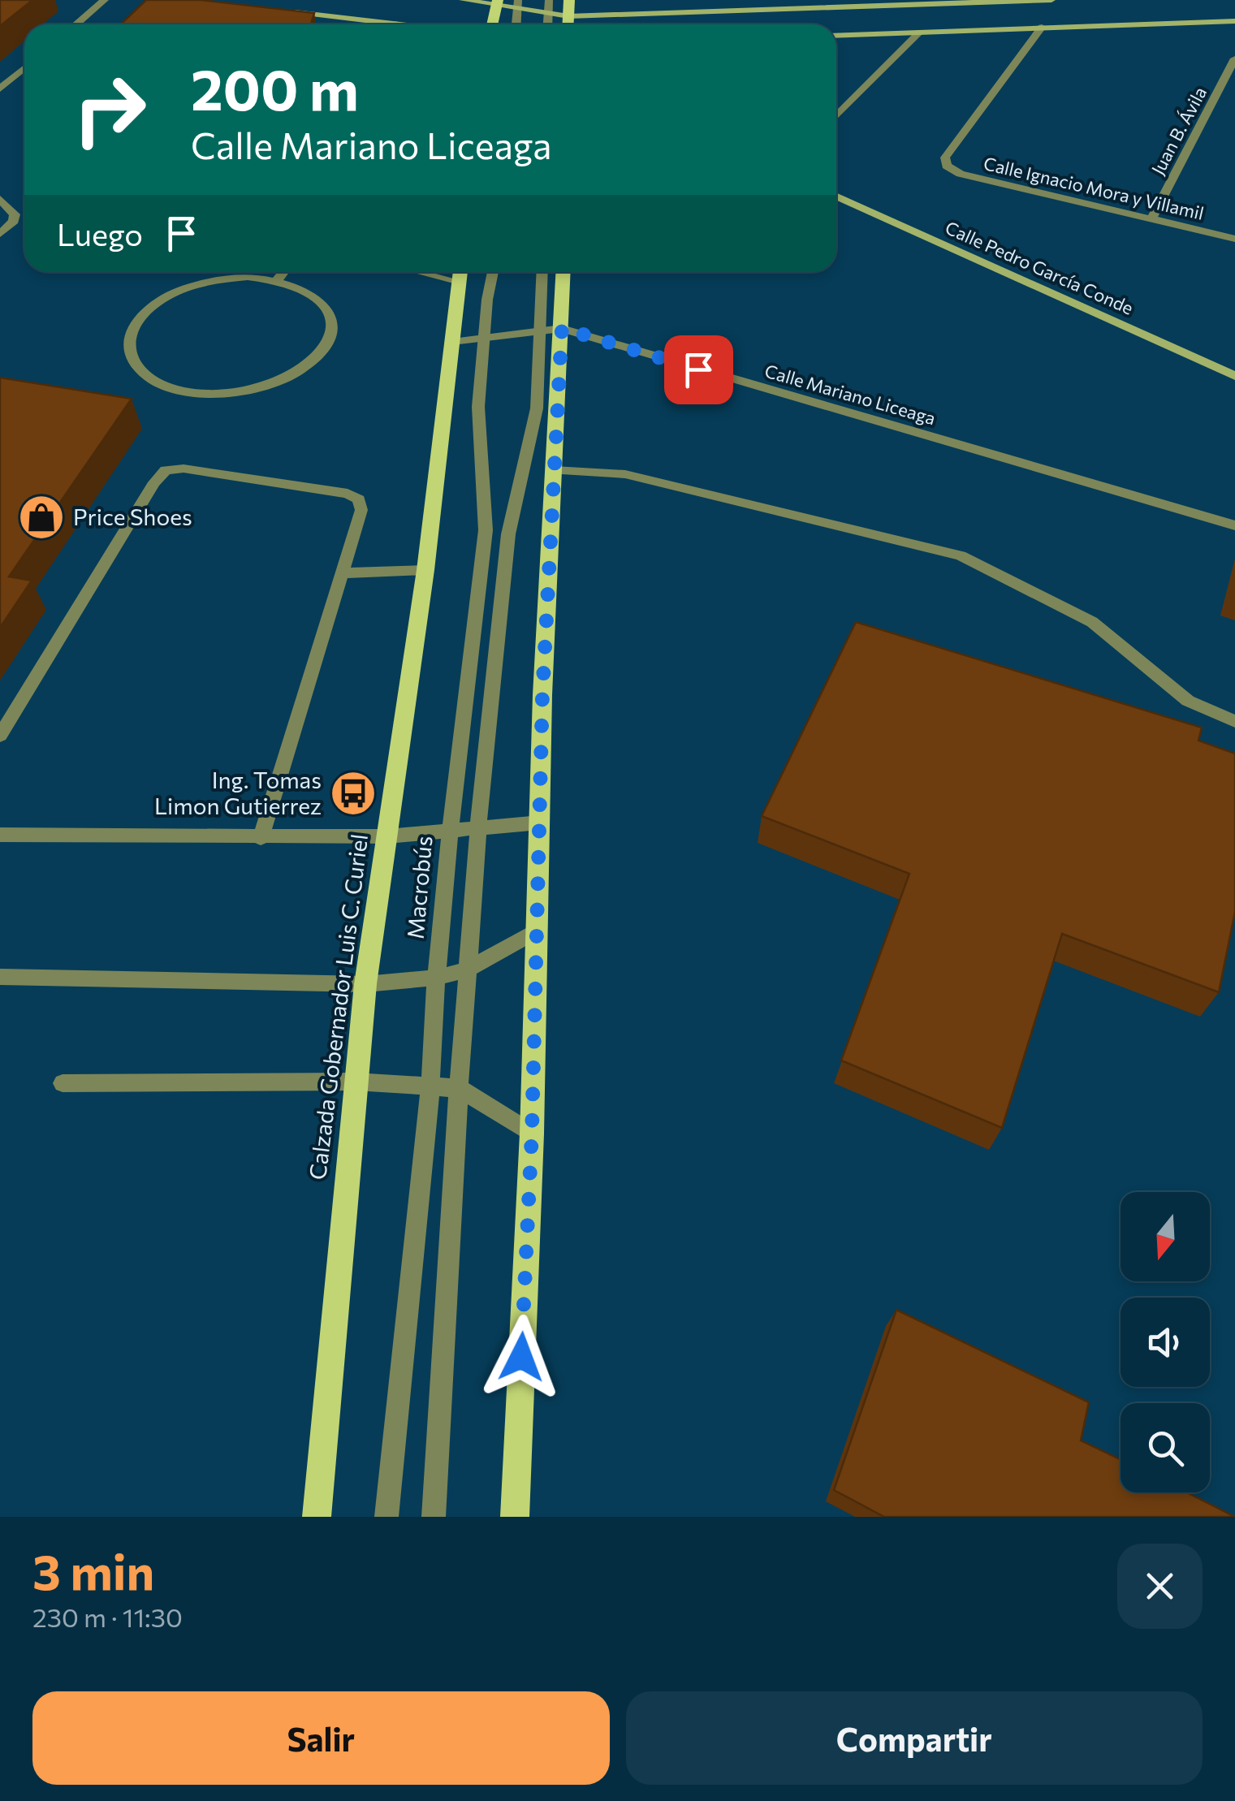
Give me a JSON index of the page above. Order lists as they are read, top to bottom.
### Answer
{
  "streets": {
    "main road": ["Calzada Gobernador Luis C. Curiel"],
    "street": [
      "Juan B. Ávila",
      "Calle Ignacio Mora y Villamil",
      "Calle Pedro García Conde",
      "Calle Mariano Liceaga",
      "Macrobús"
    ]
  },
  "crossings": [
    ["Juan B. Ávila", "Calle Ignacio Mora y Villamil"],
    ["Calle Mariano Liceaga", "Macrobús"],
    ["Calle Mariano Liceaga", "Calzada Gobernador Luis C. Curiel"]
  ],
  "places": {
    "shop": ["Price Shoes"],
    "bus stop": ["Ing. Tomas Limon Gutierrez"]
  },
  "north": "bottom",
  "page": {
    "turn": ["200 m", "Calle Mariano Liceaga"],
    "then": "Luego",
    "heading": ["3 min", "230 m · 11:30"],
    "buttons": ["Salir", "Compartir"]
  }
}
